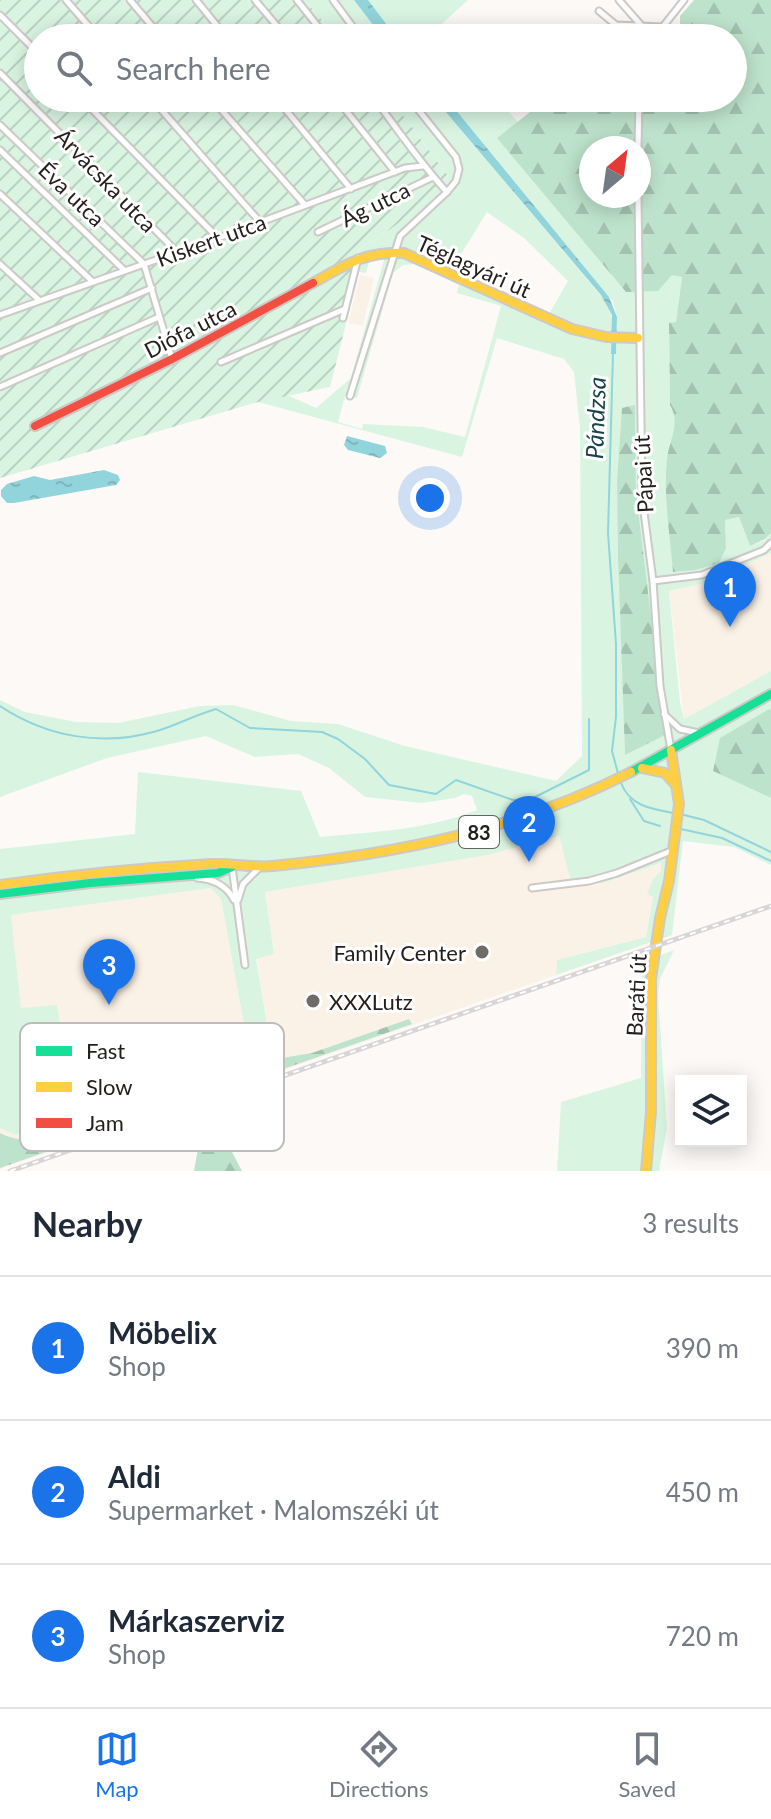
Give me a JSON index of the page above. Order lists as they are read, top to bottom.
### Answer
{
  "streets": {
    "street": [
      "Árvácska utca",
      "Éva utca",
      "Ág utca",
      "Kiskert utca",
      "Téglagyári út",
      "Diófa utca",
      "Pápai út",
      "83",
      "Baráti út"
    ]
  },
  "crossings": [
    ["Árvácska utca", "Kiskert utca"],
    ["Éva utca", "Kiskert utca"],
    ["Téglagyári út", "Diófa utca"],
    ["Téglagyári út", "Pápai út"],
    ["Pápai út", "83"],
    ["Pápai út", "Baráti út"],
    ["83", "Baráti út"]
  ],
  "water": ["Pándzsa"],
  "places": ["Family Center", "XXXLutz"],
  "legend": ["Fast", "Slow", "Jam"],
  "north": "top right",
  "page": {
    "search": "Search here",
    "pins": ["1", "2", "3"],
    "heading": ["Nearby", "3 results"],
    "list": [
      {
        "mark": "1",
        "name": "Möbelix",
        "note": "Shop",
        "value": "390 m"
      },
      {
        "mark": "2",
        "name": "Aldi",
        "note": "Supermarket · Malomszéki út",
        "value": "450 m"
      },
      {
        "mark": "3",
        "name": "Márkaszerviz",
        "note": "Shop",
        "value": "720 m"
      }
    ],
    "nav": ["Map", "Directions", "Saved"]
  }
}
